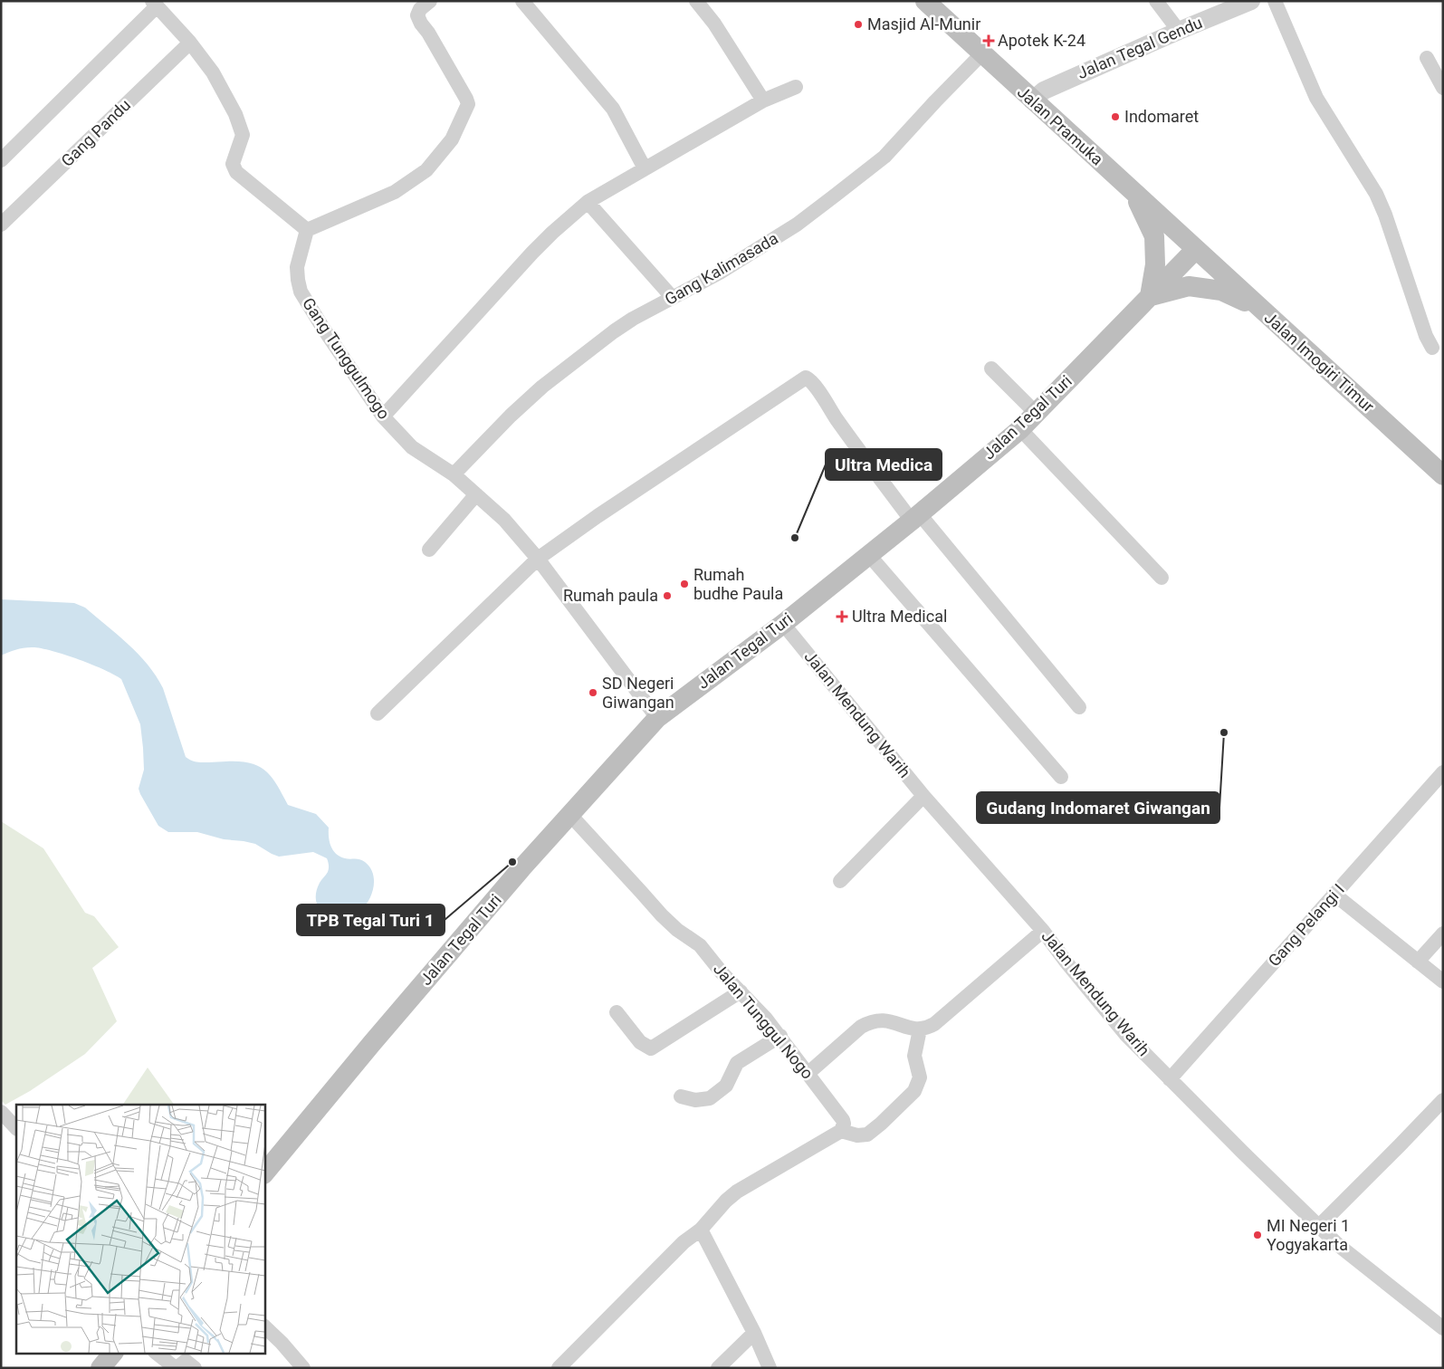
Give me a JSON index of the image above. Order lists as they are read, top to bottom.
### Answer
{
  "streets": {
    "main road": ["Jalan Pramuka", "Jalan Imogiri Timur", "Jalan Tegal Turi"],
    "street": [
      "Jalan Tegal Gendu",
      "Gang Pandu",
      "Gang Kalimasada",
      "Gang Tunggulmogo",
      "Jalan Mendung Warih",
      "Gang Pelangi I",
      "Jalan Tunggul Nogo"
    ]
  },
  "crossings": [
    ["Jalan Tegal Gendu", "Jalan Pramuka"],
    ["Jalan Pramuka", "Gang Kalimasada"],
    ["Jalan Pramuka", "Jalan Imogiri Timur"],
    ["Jalan Pramuka", "Jalan Tegal Turi"],
    ["Gang Kalimasada", "Gang Tunggulmogo"],
    ["Gang Tunggulmogo", "Jalan Tegal Turi"],
    ["Jalan Imogiri Timur", "Jalan Tegal Turi"],
    ["Jalan Tegal Turi", "Jalan Mendung Warih"],
    ["Jalan Tegal Turi", "Jalan Tunggul Nogo"],
    ["Jalan Mendung Warih", "Gang Pelangi I"]
  ],
  "places": {
    "other": [
      "Masjid Al-Munir",
      "Indomaret",
      "Ultra Medica",
      "Rumah budhe Paula",
      "Rumah paula",
      "SD Negeri Giwangan",
      "Gudang Indomaret Giwangan",
      "TPB Tegal Turi 1",
      "MI Negeri 1 Yogyakarta"
    ],
    "health": ["Apotek K-24", "Ultra Medical"]
  }
}
